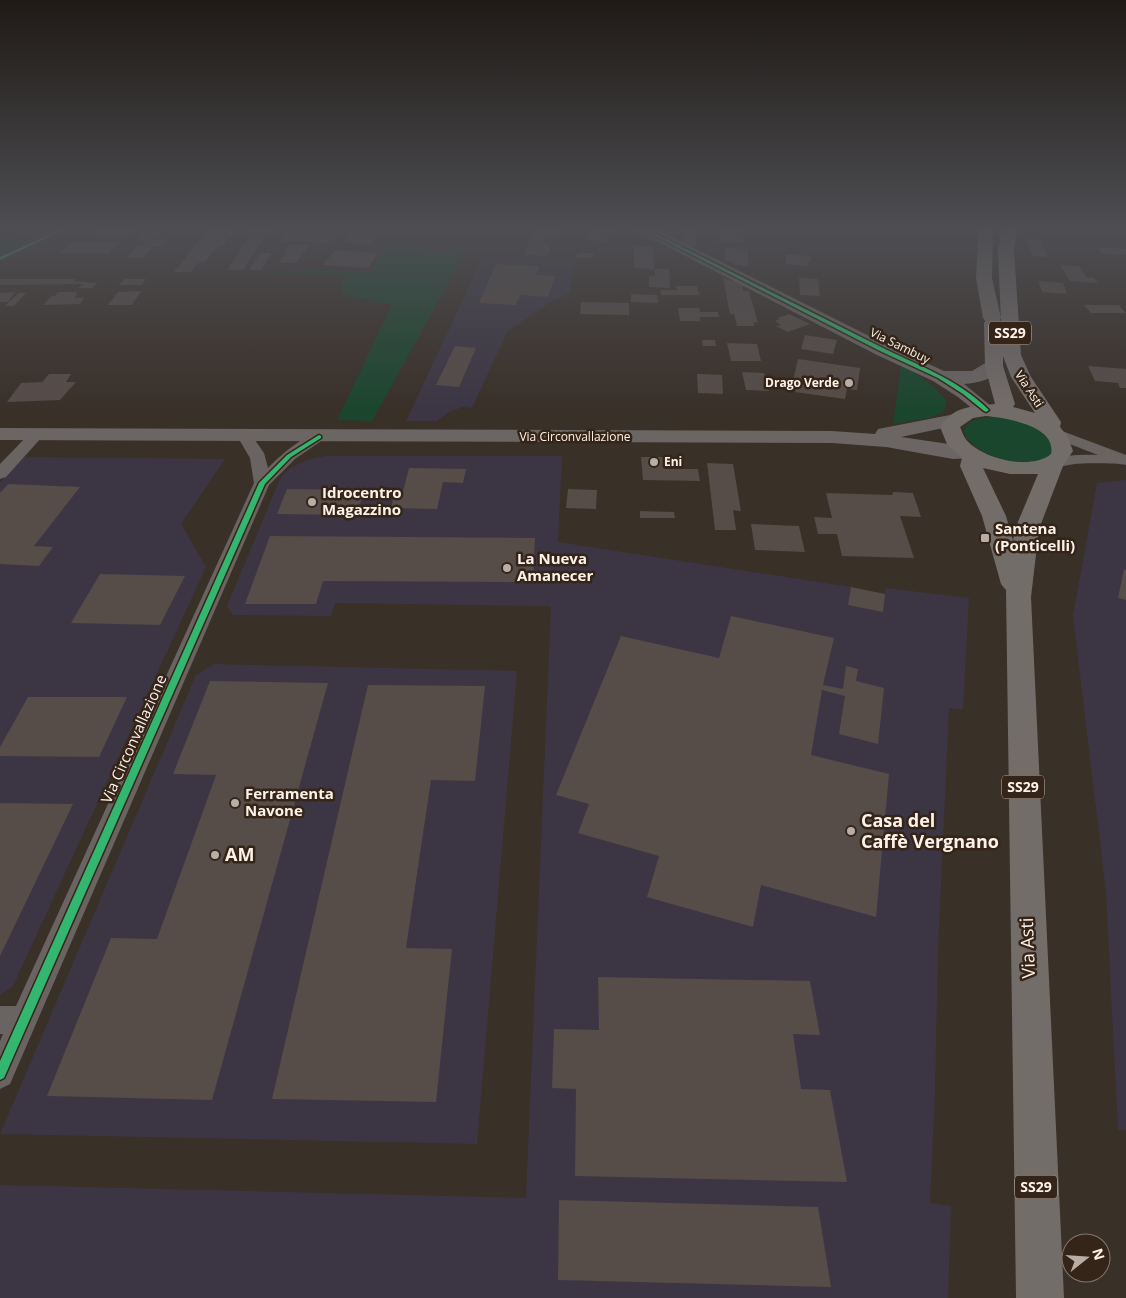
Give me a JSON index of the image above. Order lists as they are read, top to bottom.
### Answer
{
  "streets": {
    "main road": [
      "SS29",
      "Via Sambuy",
      "Via Asti",
      "Via Circonvallazione"
    ]
  },
  "crossings": [
    ["Via Sambuy", "Via Asti"],
    ["Via Sambuy", "Via Circonvallazione"],
    ["Via Asti", "Via Circonvallazione"]
  ],
  "places": {
    "other": [
      "Drago Verde",
      "Eni",
      "Idrocentro Magazzino",
      "La Nueva Amanecer",
      "Ferramenta Navone",
      "Casa del Caffè Vergnano",
      "AM"
    ],
    "transit": ["Santena (Ponticelli)"]
  },
  "north": "right"
}
